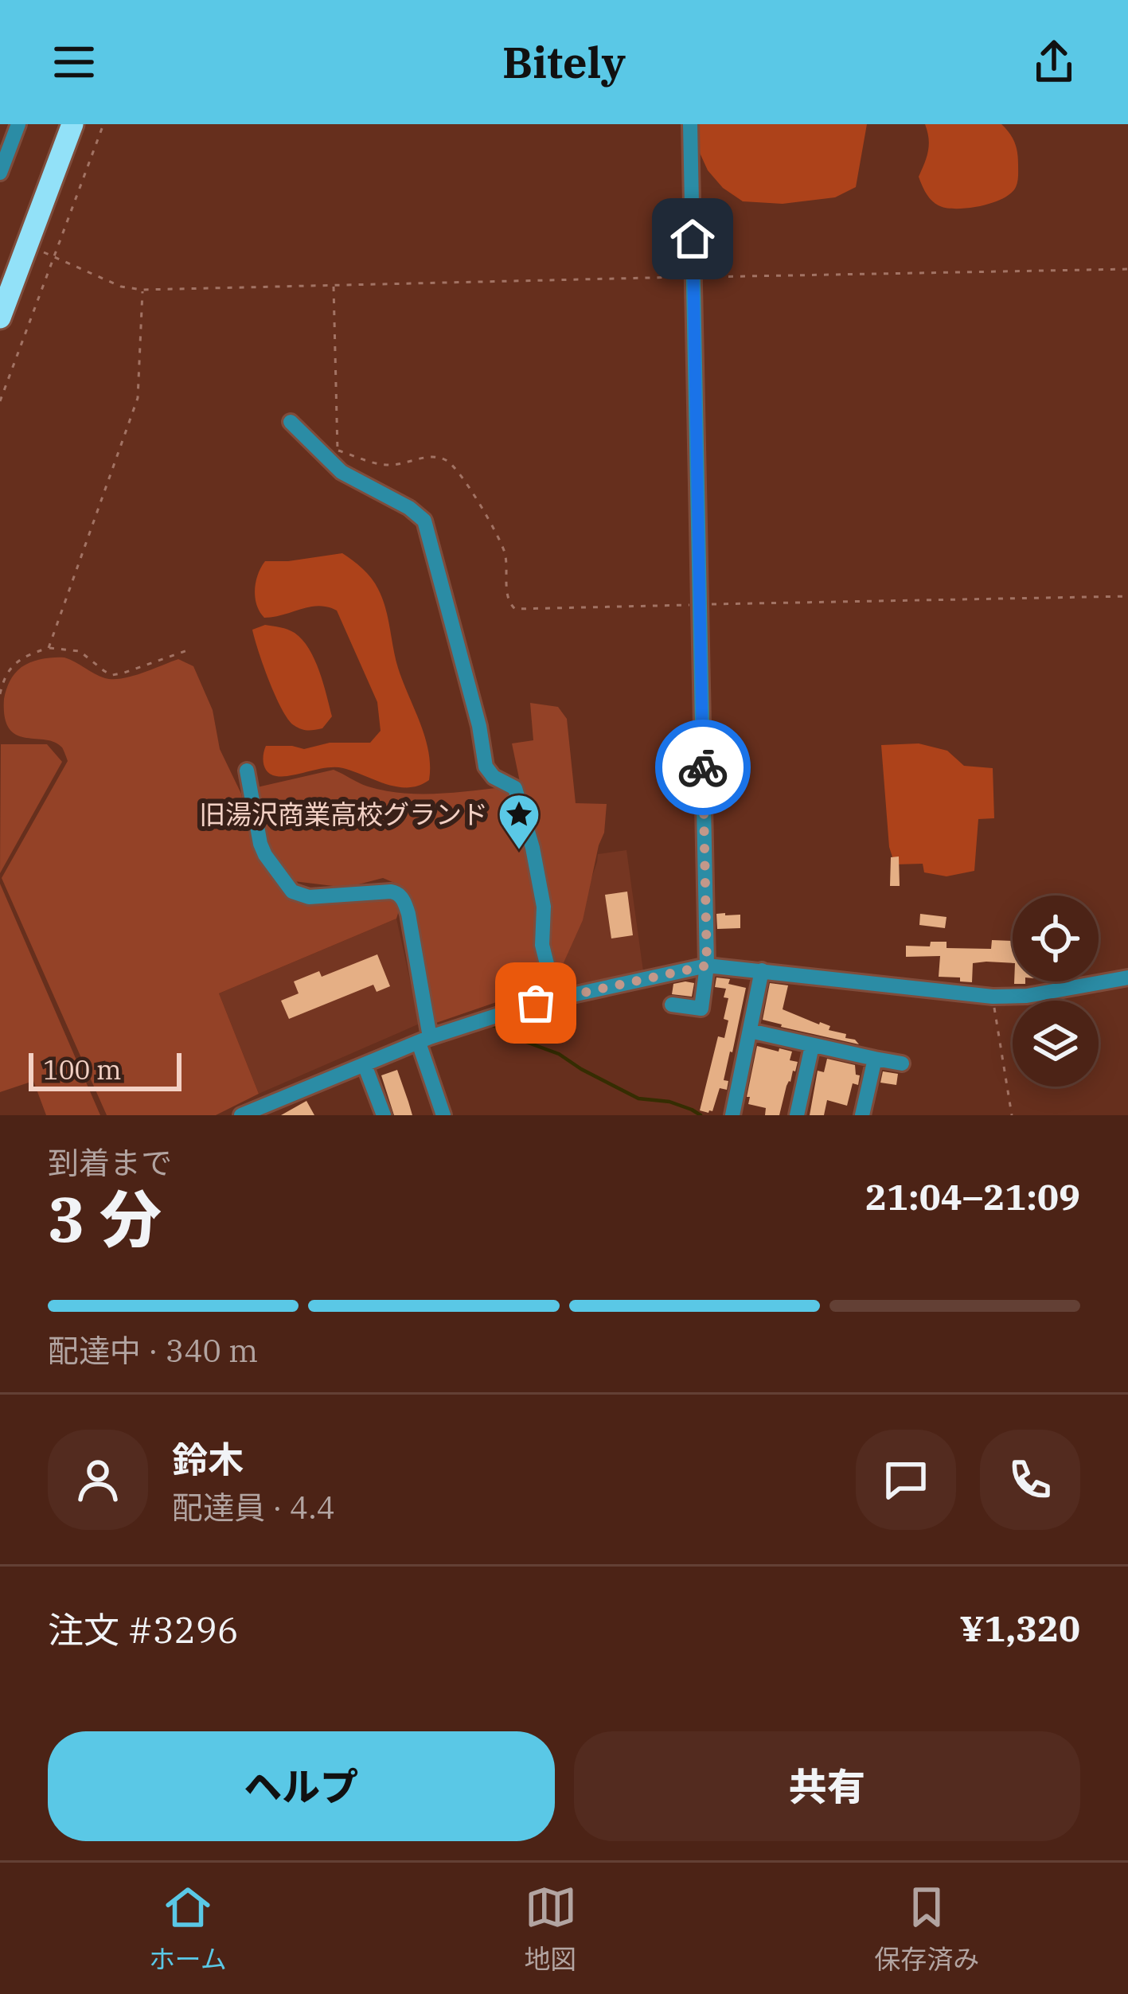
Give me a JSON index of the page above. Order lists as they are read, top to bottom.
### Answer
{
  "places": {
    "place": ["旧湯沢商業高校グランド"]
  },
  "scale_bar": "100 m",
  "page": {
    "header": "Bitely",
    "scale": "100 m",
    "heading": ["3 分", "到着まで", "21:04–21:09"],
    "panel": [
      "鈴木",
      "配達員 · 4.4",
      "注文 #3296",
      "¥1,320"
    ],
    "bar": "配達中 · 340 m",
    "buttons": ["ヘルプ", "共有"],
    "tabs": ["ホーム", "地図", "保存済み"]
  }
}
